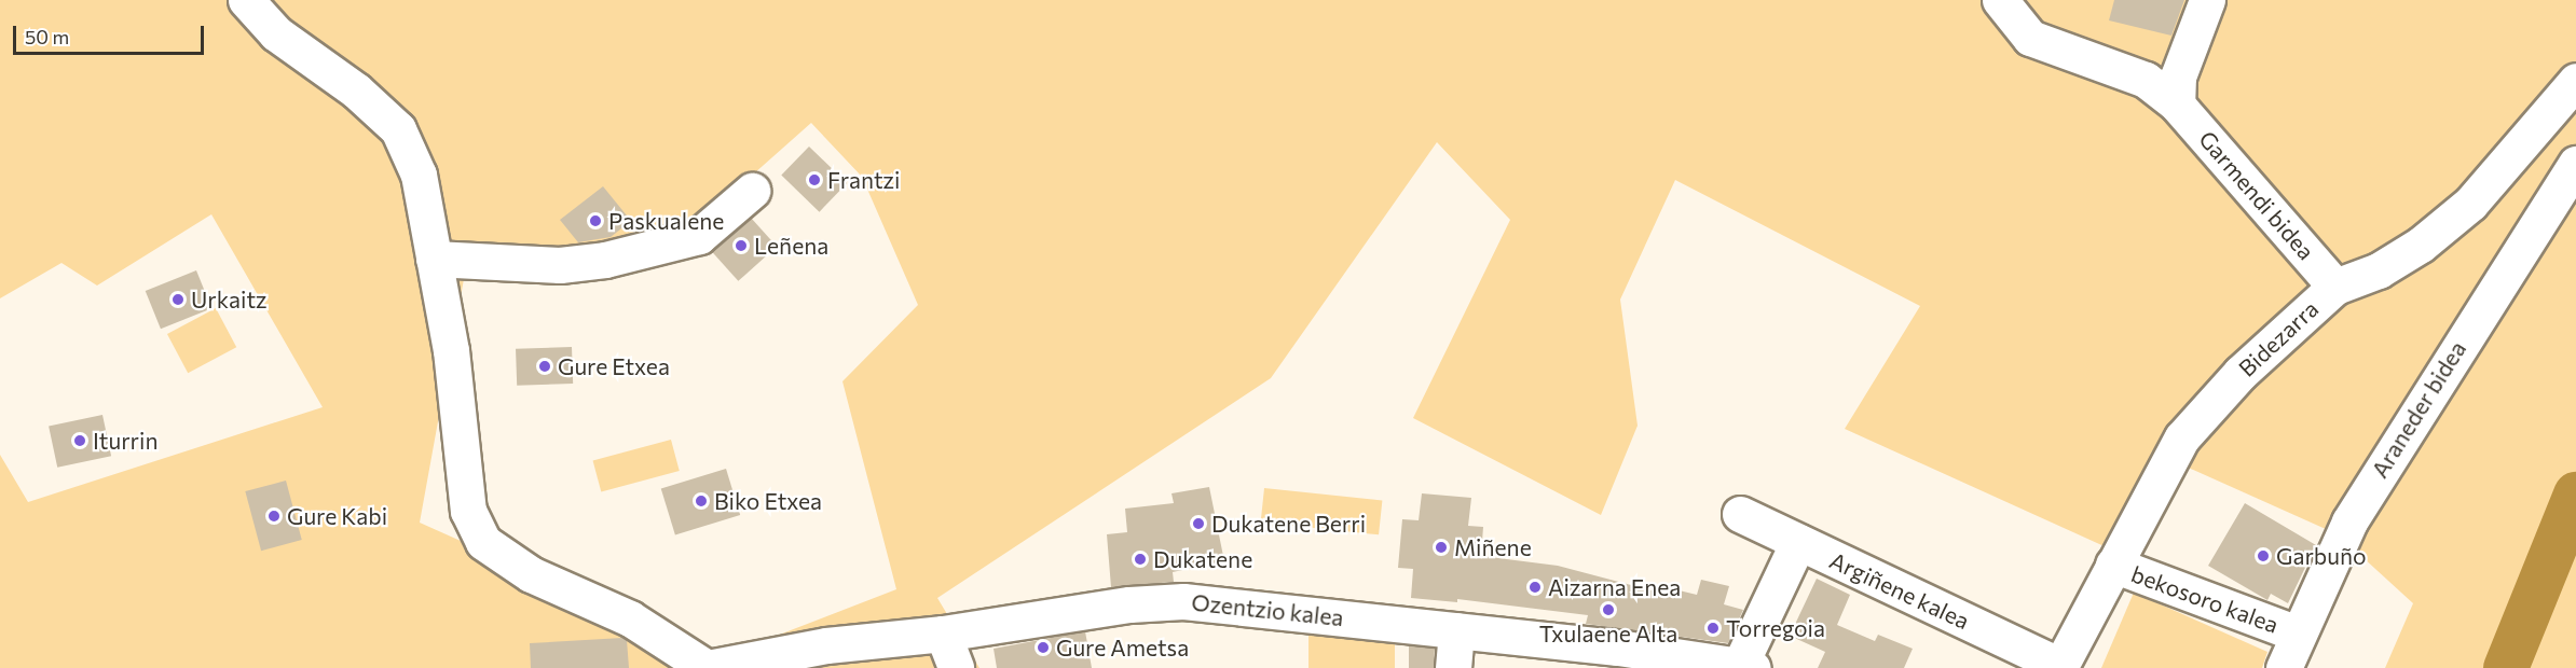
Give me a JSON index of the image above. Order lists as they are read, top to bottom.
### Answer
{
  "streets": {
    "street": [
      "Garmendi bidea",
      "Bidezarra",
      "Araneder bidea",
      "Argiñene kalea",
      "bekosoro kalea",
      "Ozentzio kalea"
    ]
  },
  "crossings": [
    ["Garmendi bidea", "Bidezarra"],
    ["Bidezarra", "Argiñene kalea"],
    ["Bidezarra", "bekosoro kalea"],
    ["Araneder bidea", "bekosoro kalea"]
  ],
  "places": [
    "Frantzi",
    "Paskualene",
    "Leñena",
    "Urkaitz",
    "Gure Etxea",
    "Iturrin",
    "Biko Etxea",
    "Gure Kabi",
    "Dukatene Berri",
    "Miñene",
    "Garbuño",
    "Dukatene",
    "Aizarna Enea",
    "Txulaene Alta",
    "Torregoia",
    "Gure Ametsa"
  ],
  "scale_bar": "50 m"
}
